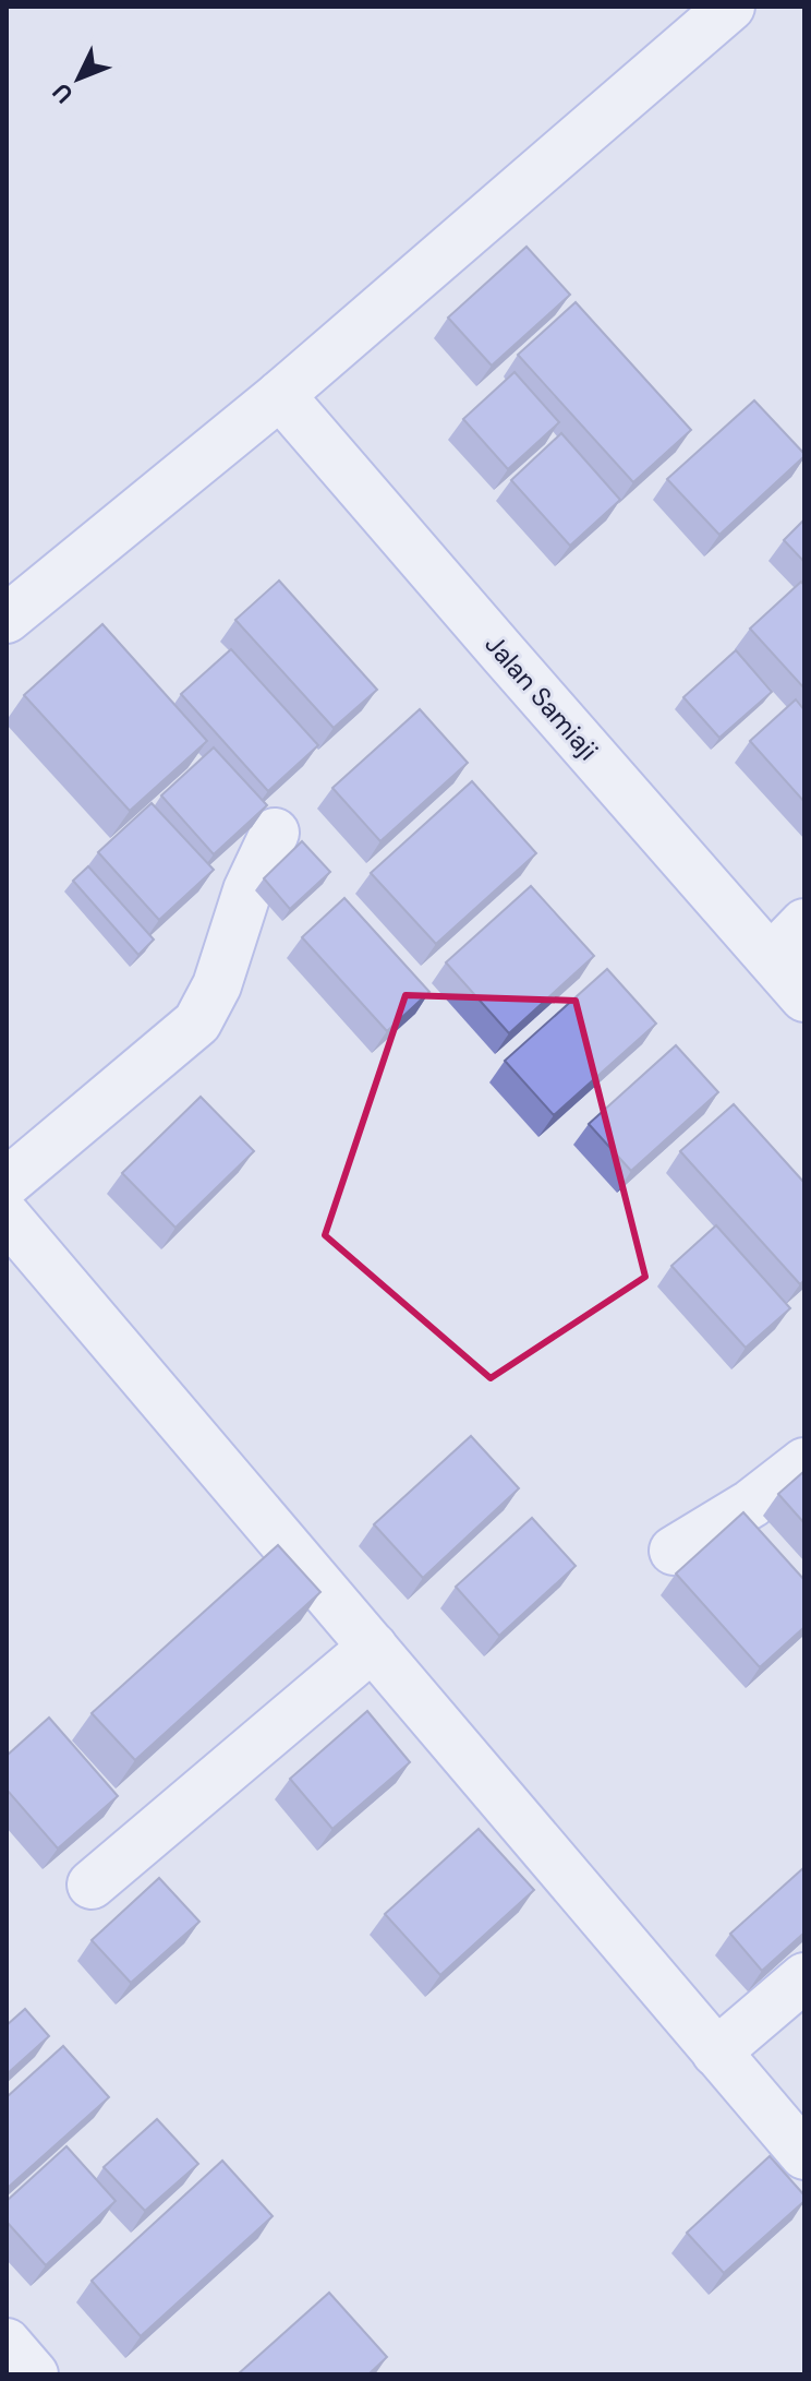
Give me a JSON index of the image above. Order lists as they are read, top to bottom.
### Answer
{
  "streets": {
    "street": ["Jalan Samiaji"]
  },
  "north": "bottom left"
}
